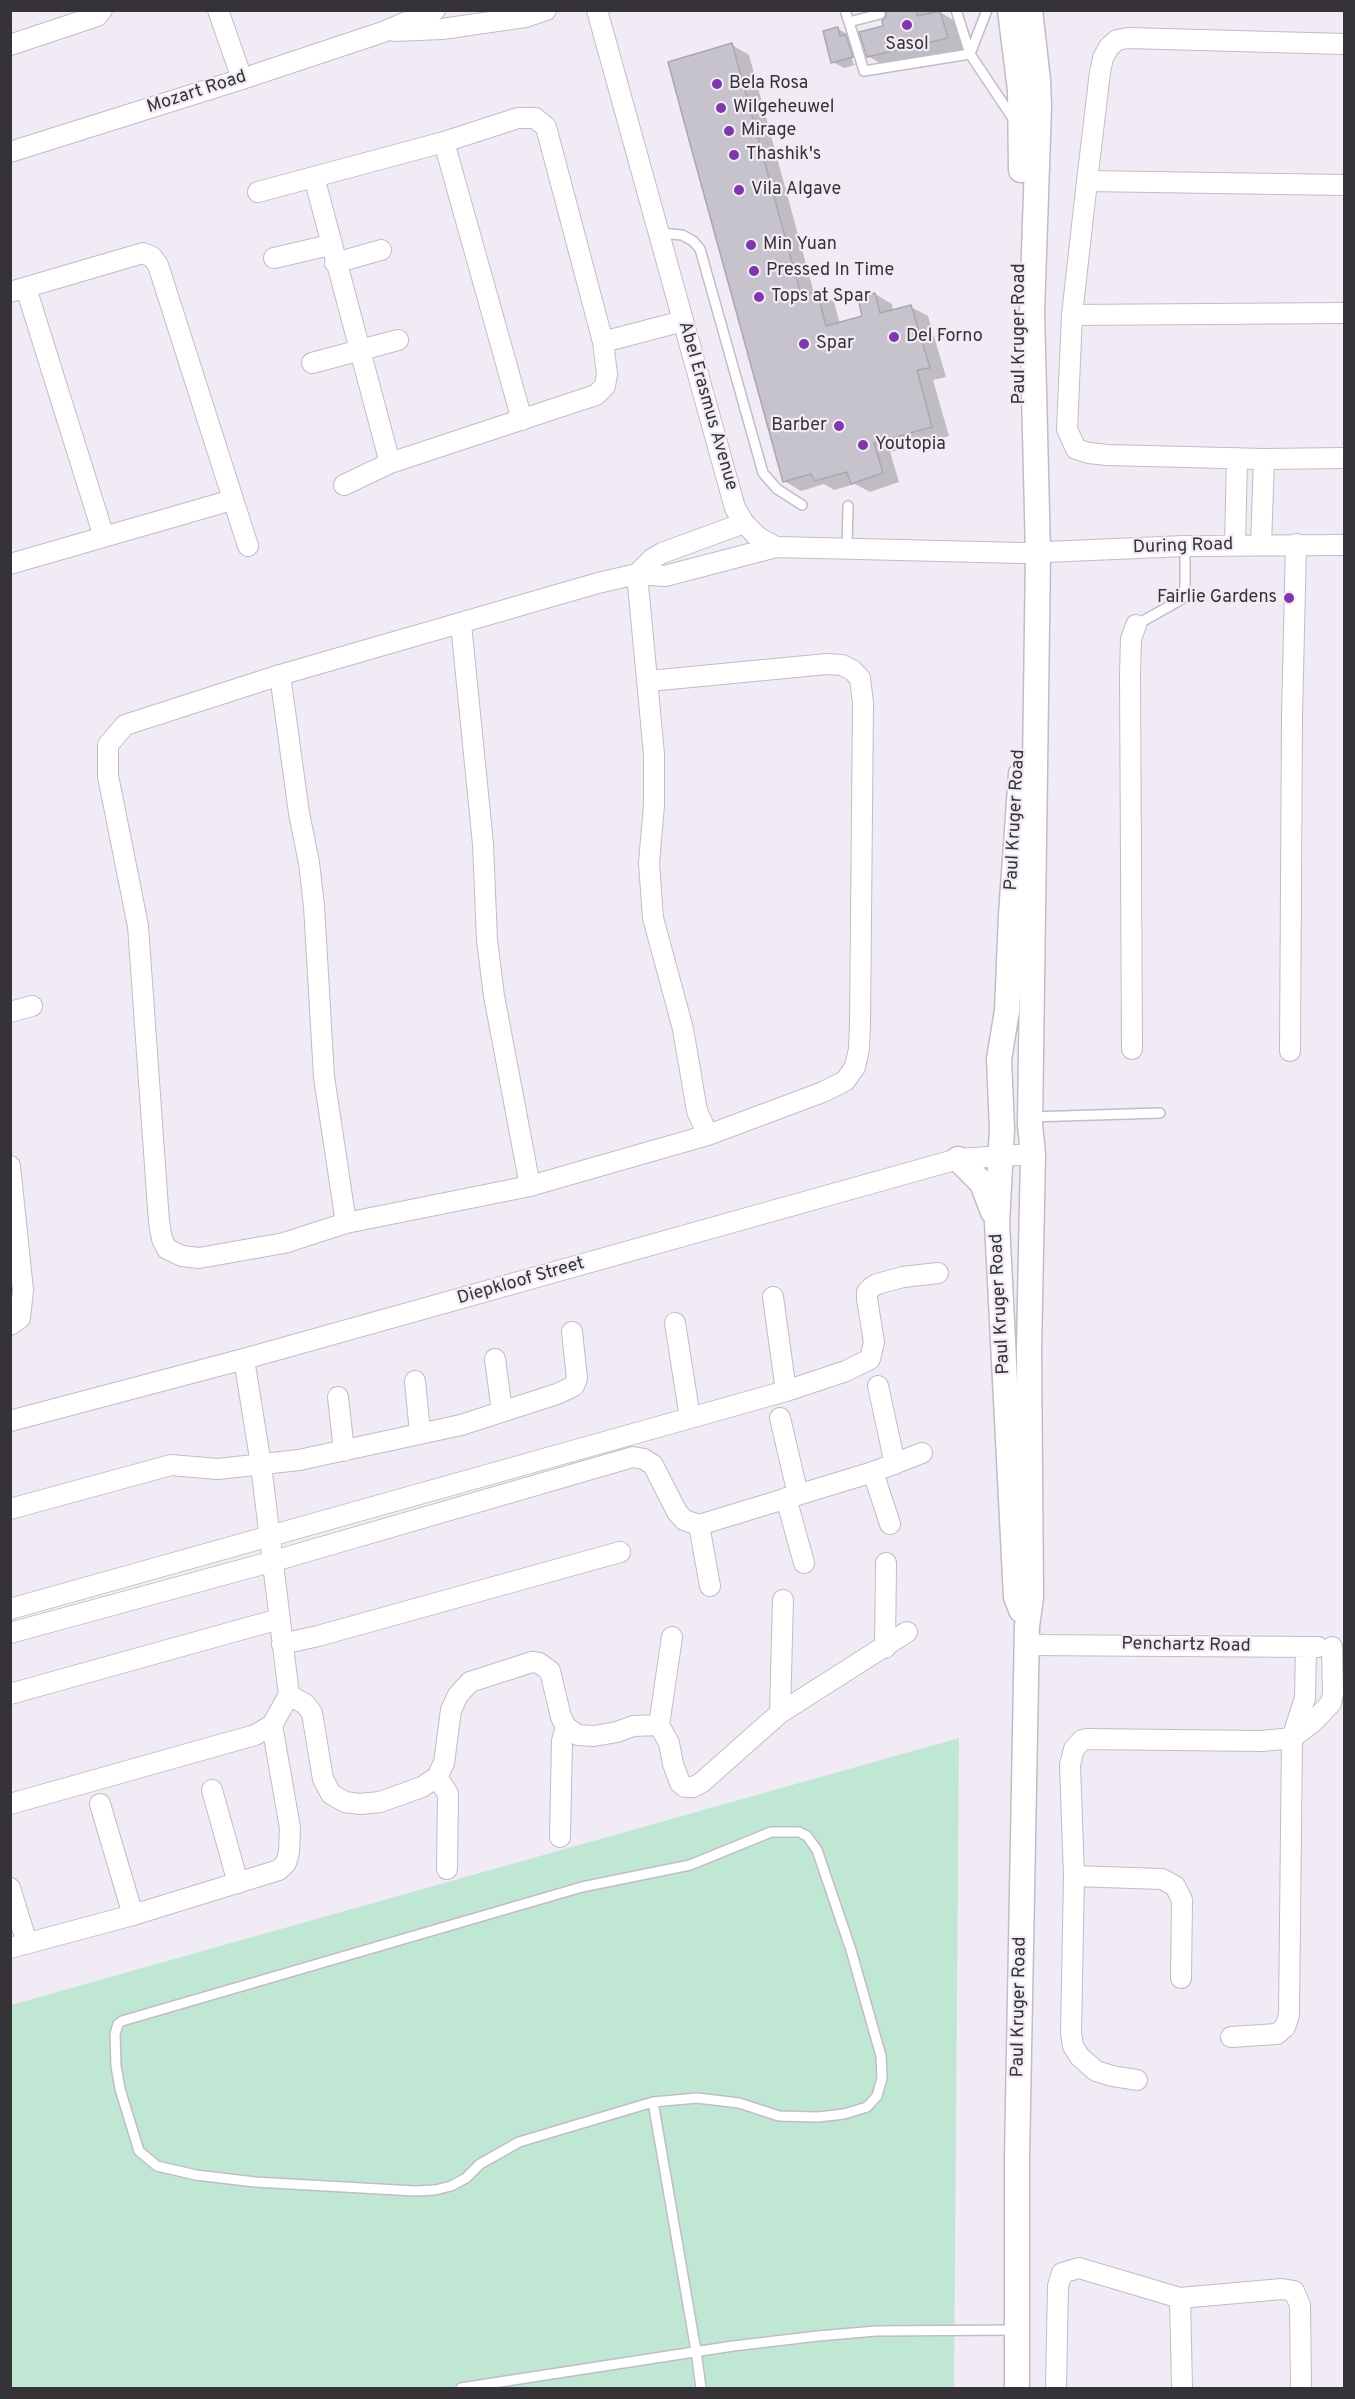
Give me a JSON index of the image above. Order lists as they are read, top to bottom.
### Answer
{
  "streets": {
    "street": [
      "Mozart Road",
      "Paul Kruger Road",
      "Abel Erasmus Avenue",
      "During Road",
      "Diepkloof Street",
      "Penchartz Road"
    ]
  },
  "crossings": [
    ["Paul Kruger Road", "During Road"],
    ["Paul Kruger Road", "Diepkloof Street"],
    ["Paul Kruger Road", "Penchartz Road"]
  ],
  "places": [
    "Sasol",
    "Bela Rosa",
    "Wilgeheuwel",
    "Mirage",
    "Thashik's",
    "Vila Algave",
    "Min Yuan",
    "Pressed In Time",
    "Tops at Spar",
    "Del Forno",
    "Spar",
    "Barber",
    "Youtopia",
    "Fairlie Gardens"
  ]
}
